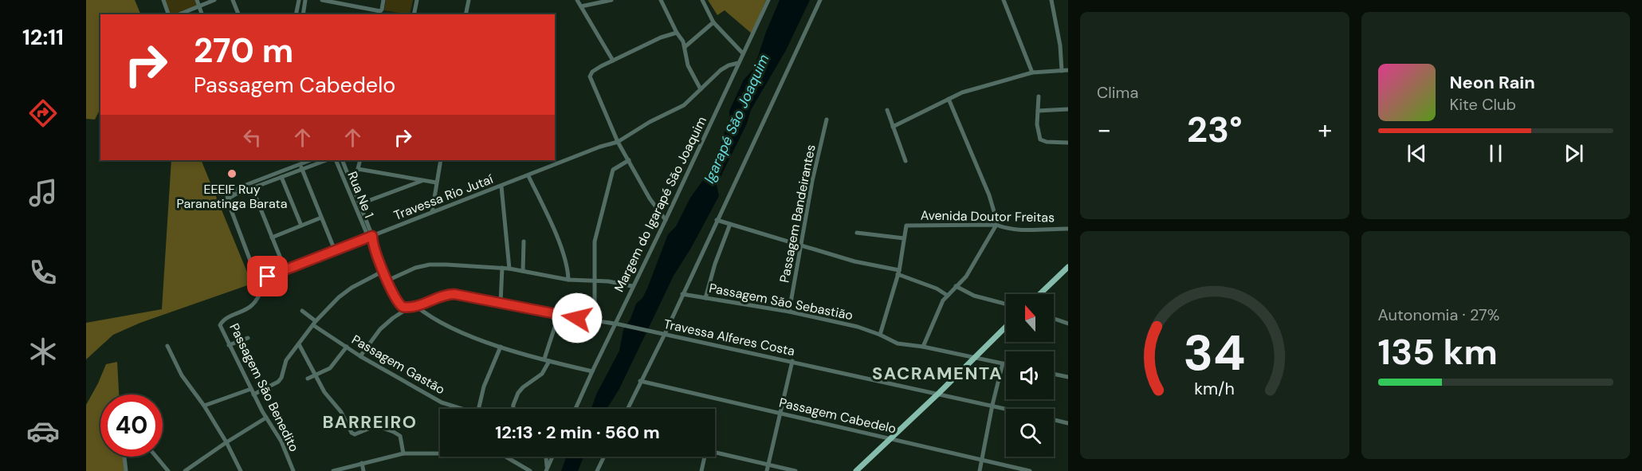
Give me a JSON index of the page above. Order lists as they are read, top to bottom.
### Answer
{
  "streets": {
    "street": [
      "Rua Ne 1",
      "Travessa Rio Jutaí",
      "Margem do Igarapé São Joaquim",
      "Passagem Bandeirantes",
      "Avenida Doutor Freitas",
      "Passagem São Sebastião",
      "Travessa Alferes Costa",
      "Passagem Gastão",
      "Passagem São Benedito",
      "Passagem Cabedelo"
    ]
  },
  "crossings": [
    ["Rua Ne 1", "Travessa Rio Jutaí"],
    ["Travessa Rio Jutaí", "Margem do Igarapé São Joaquim"],
    ["Travessa Rio Jutaí", "Passagem São Benedito"],
    ["Margem do Igarapé São Joaquim", "Travessa Alferes Costa"],
    ["Passagem Bandeirantes", "Passagem São Sebastião"]
  ],
  "districts": ["SACRAMENTA", "BARREIRO"],
  "water": ["Igarapé São Joaquim"],
  "places": ["EEEIF Ruy Paranatinga Barata"],
  "north": "top",
  "page": {
    "tabs": "12:11",
    "tile": [
      "Clima",
      ["Autonomia · 27%", "135 km"]
    ],
    "turn": ["270 m", "Passagem Cabedelo"],
    "song": ["Neon Rain", "Kite Club"],
    "heat": ["−", "23°", "+"],
    "limit": "40",
    "trip": "12:13 · 2 min · 560 m",
    "gauge": ["34", "km/h"]
  }
}
